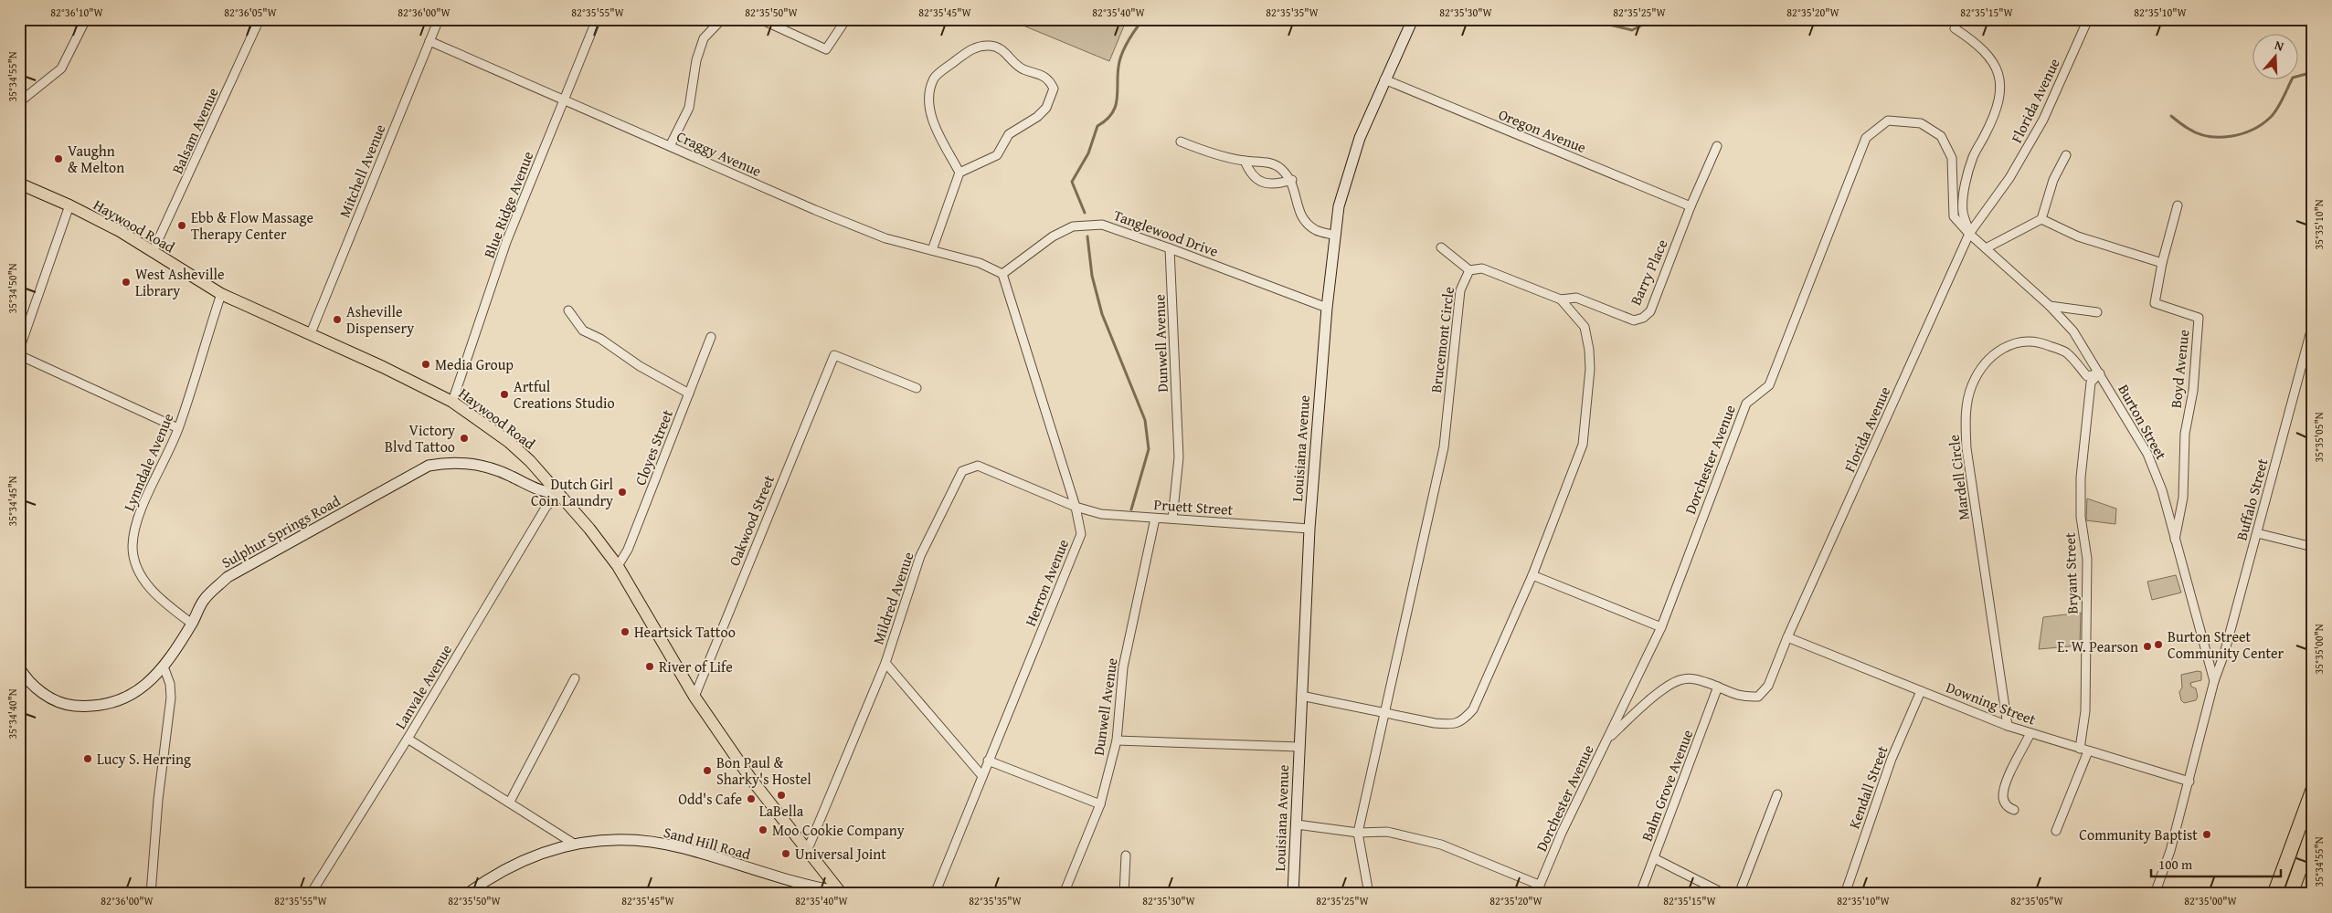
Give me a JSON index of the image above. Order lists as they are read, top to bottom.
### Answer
{
  "streets": {
    "main road": ["Haywood Road"],
    "street": [
      "Florida Avenue",
      "Balsam Avenue",
      "Oregon Avenue",
      "Craggy Avenue",
      "Mitchell Avenue",
      "Blue Ridge Avenue",
      "Tanglewood Drive",
      "Barry Place",
      "Brucemont Circle",
      "Dunwell Avenue",
      "Boyd Avenue",
      "Burton Street",
      "Cloyes Street",
      "Louisiana Avenue",
      "Dorchester Avenue",
      "Lynndale Avenue",
      "Mardell Circle",
      "Buffalo Street",
      "Pruett Street",
      "Oakwood Street",
      "Sulphur Springs Road",
      "Bryant Street",
      "Herron Avenue",
      "Mildred Avenue",
      "Lanvale Avenue",
      "Downing Street",
      "Balm Grove Avenue",
      "Kendall Street",
      "Sand Hill Road"
    ]
  },
  "crossings": [
    ["Florida Avenue", "Burton Street"],
    ["Florida Avenue", "Dorchester Avenue"],
    ["Florida Avenue", "Downing Street"],
    ["Florida Avenue", "Balm Grove Avenue"],
    ["Balsam Avenue", "Haywood Road"],
    ["Oregon Avenue", "Barry Place"],
    ["Oregon Avenue", "Louisiana Avenue"],
    ["Craggy Avenue", "Mitchell Avenue"],
    ["Craggy Avenue", "Blue Ridge Avenue"],
    ["Craggy Avenue", "Tanglewood Drive"],
    ["Craggy Avenue", "Herron Avenue"],
    ["Mitchell Avenue", "Haywood Road"],
    ["Blue Ridge Avenue", "Haywood Road"],
    ["Haywood Road", "Cloyes Street"],
    ["Haywood Road", "Lynndale Avenue"],
    ["Haywood Road", "Oakwood Street"],
    ["Haywood Road", "Sulphur Springs Road"],
    ["Haywood Road", "Mildred Avenue"],
    ["Haywood Road", "Lanvale Avenue"],
    ["Haywood Road", "Sand Hill Road"],
    ["Tanglewood Drive", "Dunwell Avenue"],
    ["Tanglewood Drive", "Louisiana Avenue"],
    ["Tanglewood Drive", "Herron Avenue"],
    ["Barry Place", "Brucemont Circle"],
    ["Brucemont Circle", "Louisiana Avenue"],
    ["Dunwell Avenue", "Pruett Street"],
    ["Boyd Avenue", "Burton Street"],
    ["Burton Street", "Dorchester Avenue"],
    ["Burton Street", "Mardell Circle"],
    ["Burton Street", "Buffalo Street"],
    ["Burton Street", "Bryant Street"],
    ["Burton Street", "Downing Street"],
    ["Louisiana Avenue", "Pruett Street"],
    ["Lynndale Avenue", "Sulphur Springs Road"],
    ["Mardell Circle", "Bryant Street"],
    ["Mardell Circle", "Downing Street"],
    ["Pruett Street", "Herron Avenue"],
    ["Pruett Street", "Mildred Avenue"],
    ["Sulphur Springs Road", "Lanvale Avenue"],
    ["Bryant Street", "Downing Street"],
    ["Herron Avenue", "Mildred Avenue"],
    ["Downing Street", "Kendall Street"]
  ],
  "places": [
    "Vaughn & Melton",
    "Ebb & Flow Massage Therapy Center",
    "West Asheville Library",
    "Asheville Dispensery",
    "Media Group",
    "Artful Creations Studio",
    "Victory Blvd Tattoo",
    "Dutch Girl Coin Laundry",
    "Heartsick Tattoo",
    "Burton Street Community Center",
    "E. W. Pearson",
    "River of Life",
    "Lucy S. Herring",
    "Bon Paul & Sharky's Hostel",
    "LaBella",
    "Odd's Cafe",
    "Moo Cookie Company",
    "Community Baptist",
    "Universal Joint"
  ],
  "scale_bar": "100 m",
  "north": "top",
  "coordinates": [
    "82°36'10\"W",
    "82°36'05\"W",
    "82°36'00\"W",
    "82°35'55\"W",
    "82°35'50\"W",
    "82°35'45\"W",
    "82°35'40\"W",
    "82°35'35\"W",
    "82°35'30\"W",
    "82°35'25\"W",
    "82°35'20\"W",
    "82°35'15\"W",
    "82°35'10\"W",
    "35°34'55\"N",
    "35°35'10\"N",
    "35°34'50\"N",
    "35°35'05\"N",
    "35°34'45\"N",
    "35°35'00\"N",
    "35°34'40\"N",
    "82°35'05\"W",
    "82°35'00\"W"
  ]
}
